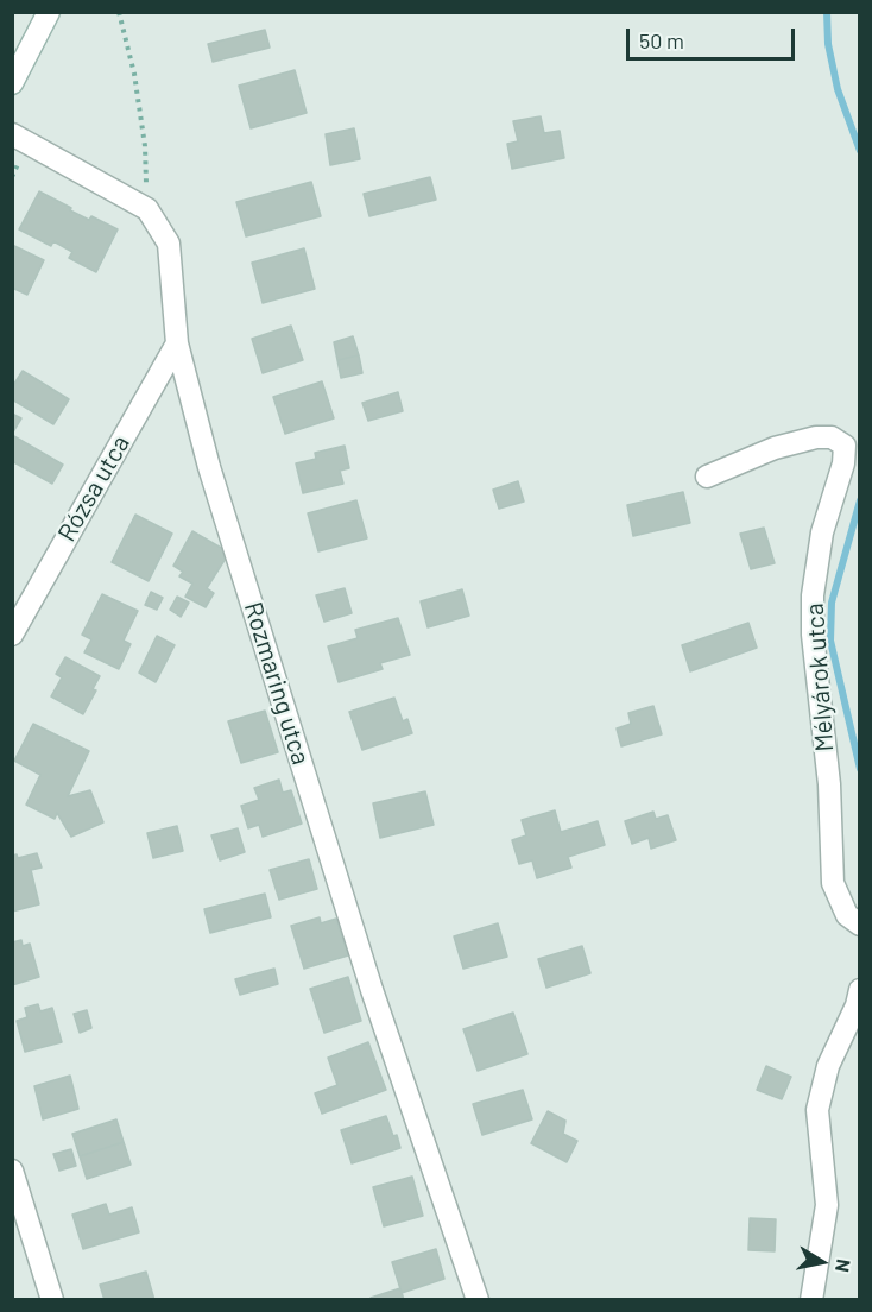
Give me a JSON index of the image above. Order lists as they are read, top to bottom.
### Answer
{
  "streets": {
    "street": ["Rózsa utca", "Mélyárok utca", "Rozmaring utca"]
  },
  "crossings": [
    ["Rózsa utca", "Rozmaring utca"]
  ],
  "scale_bar": "50 m",
  "north": "right"
}
